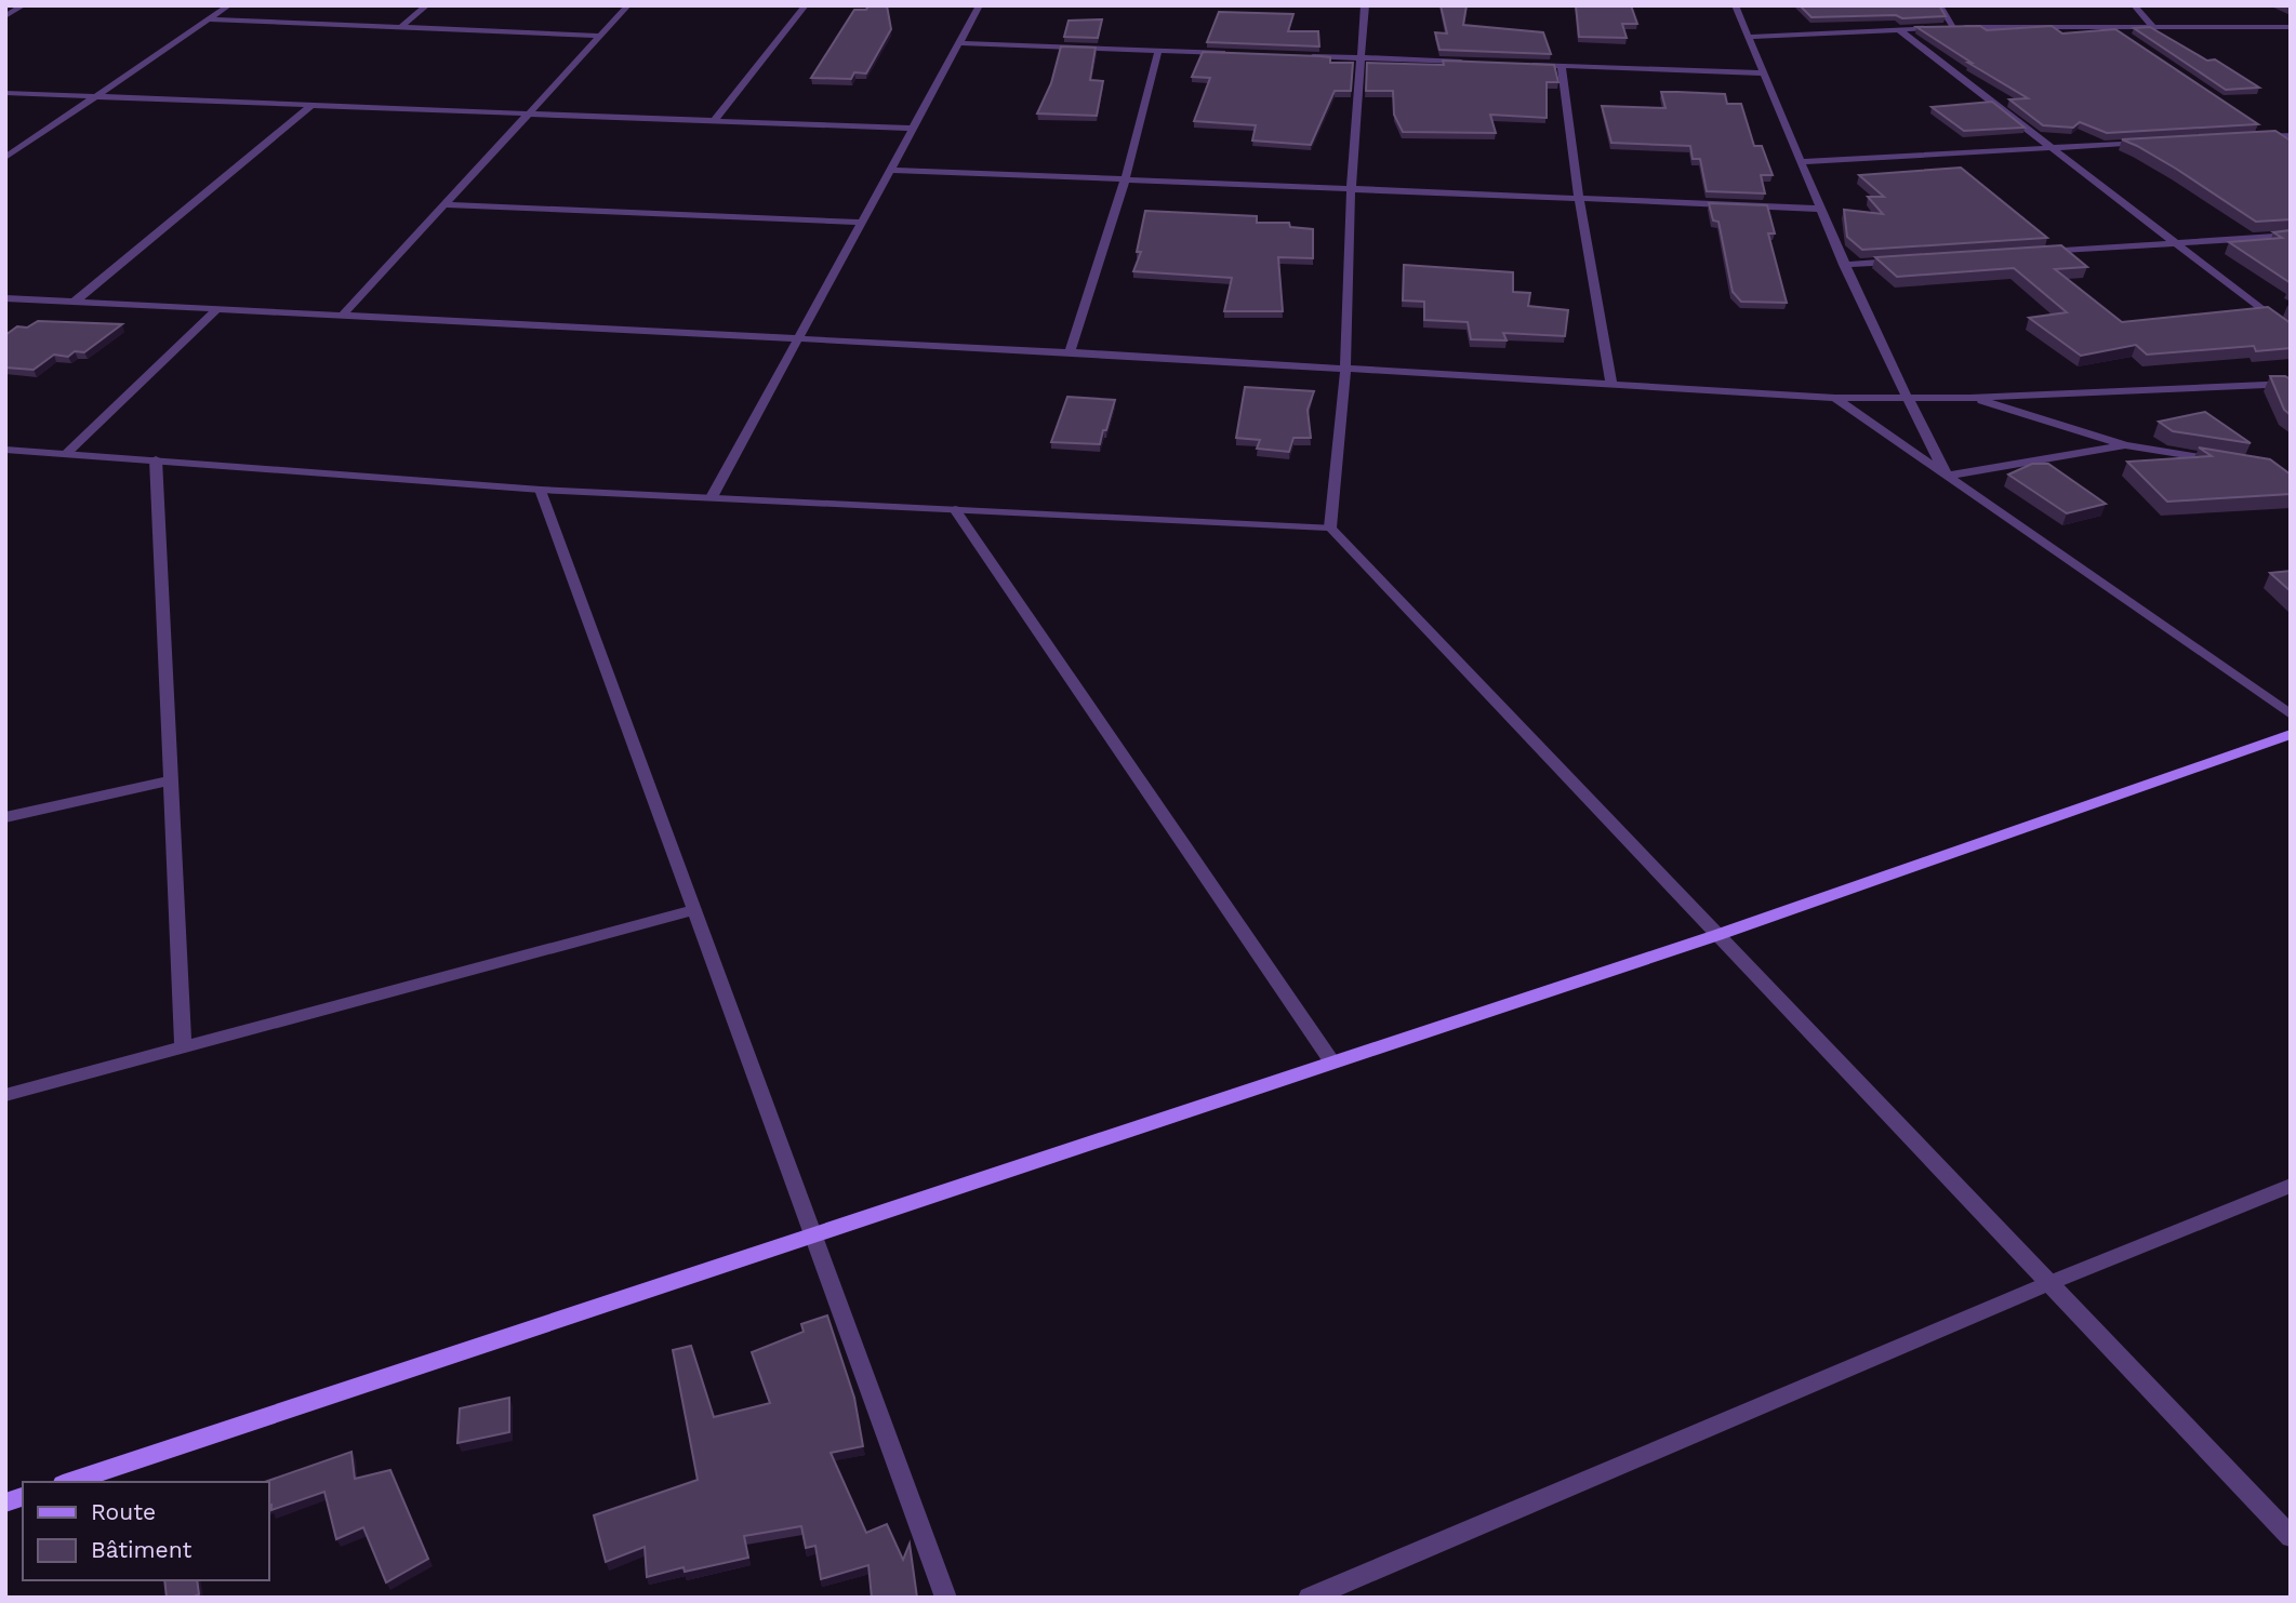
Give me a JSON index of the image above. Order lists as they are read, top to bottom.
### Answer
{
  "legend": ["Route", "Bâtiment"]
}
